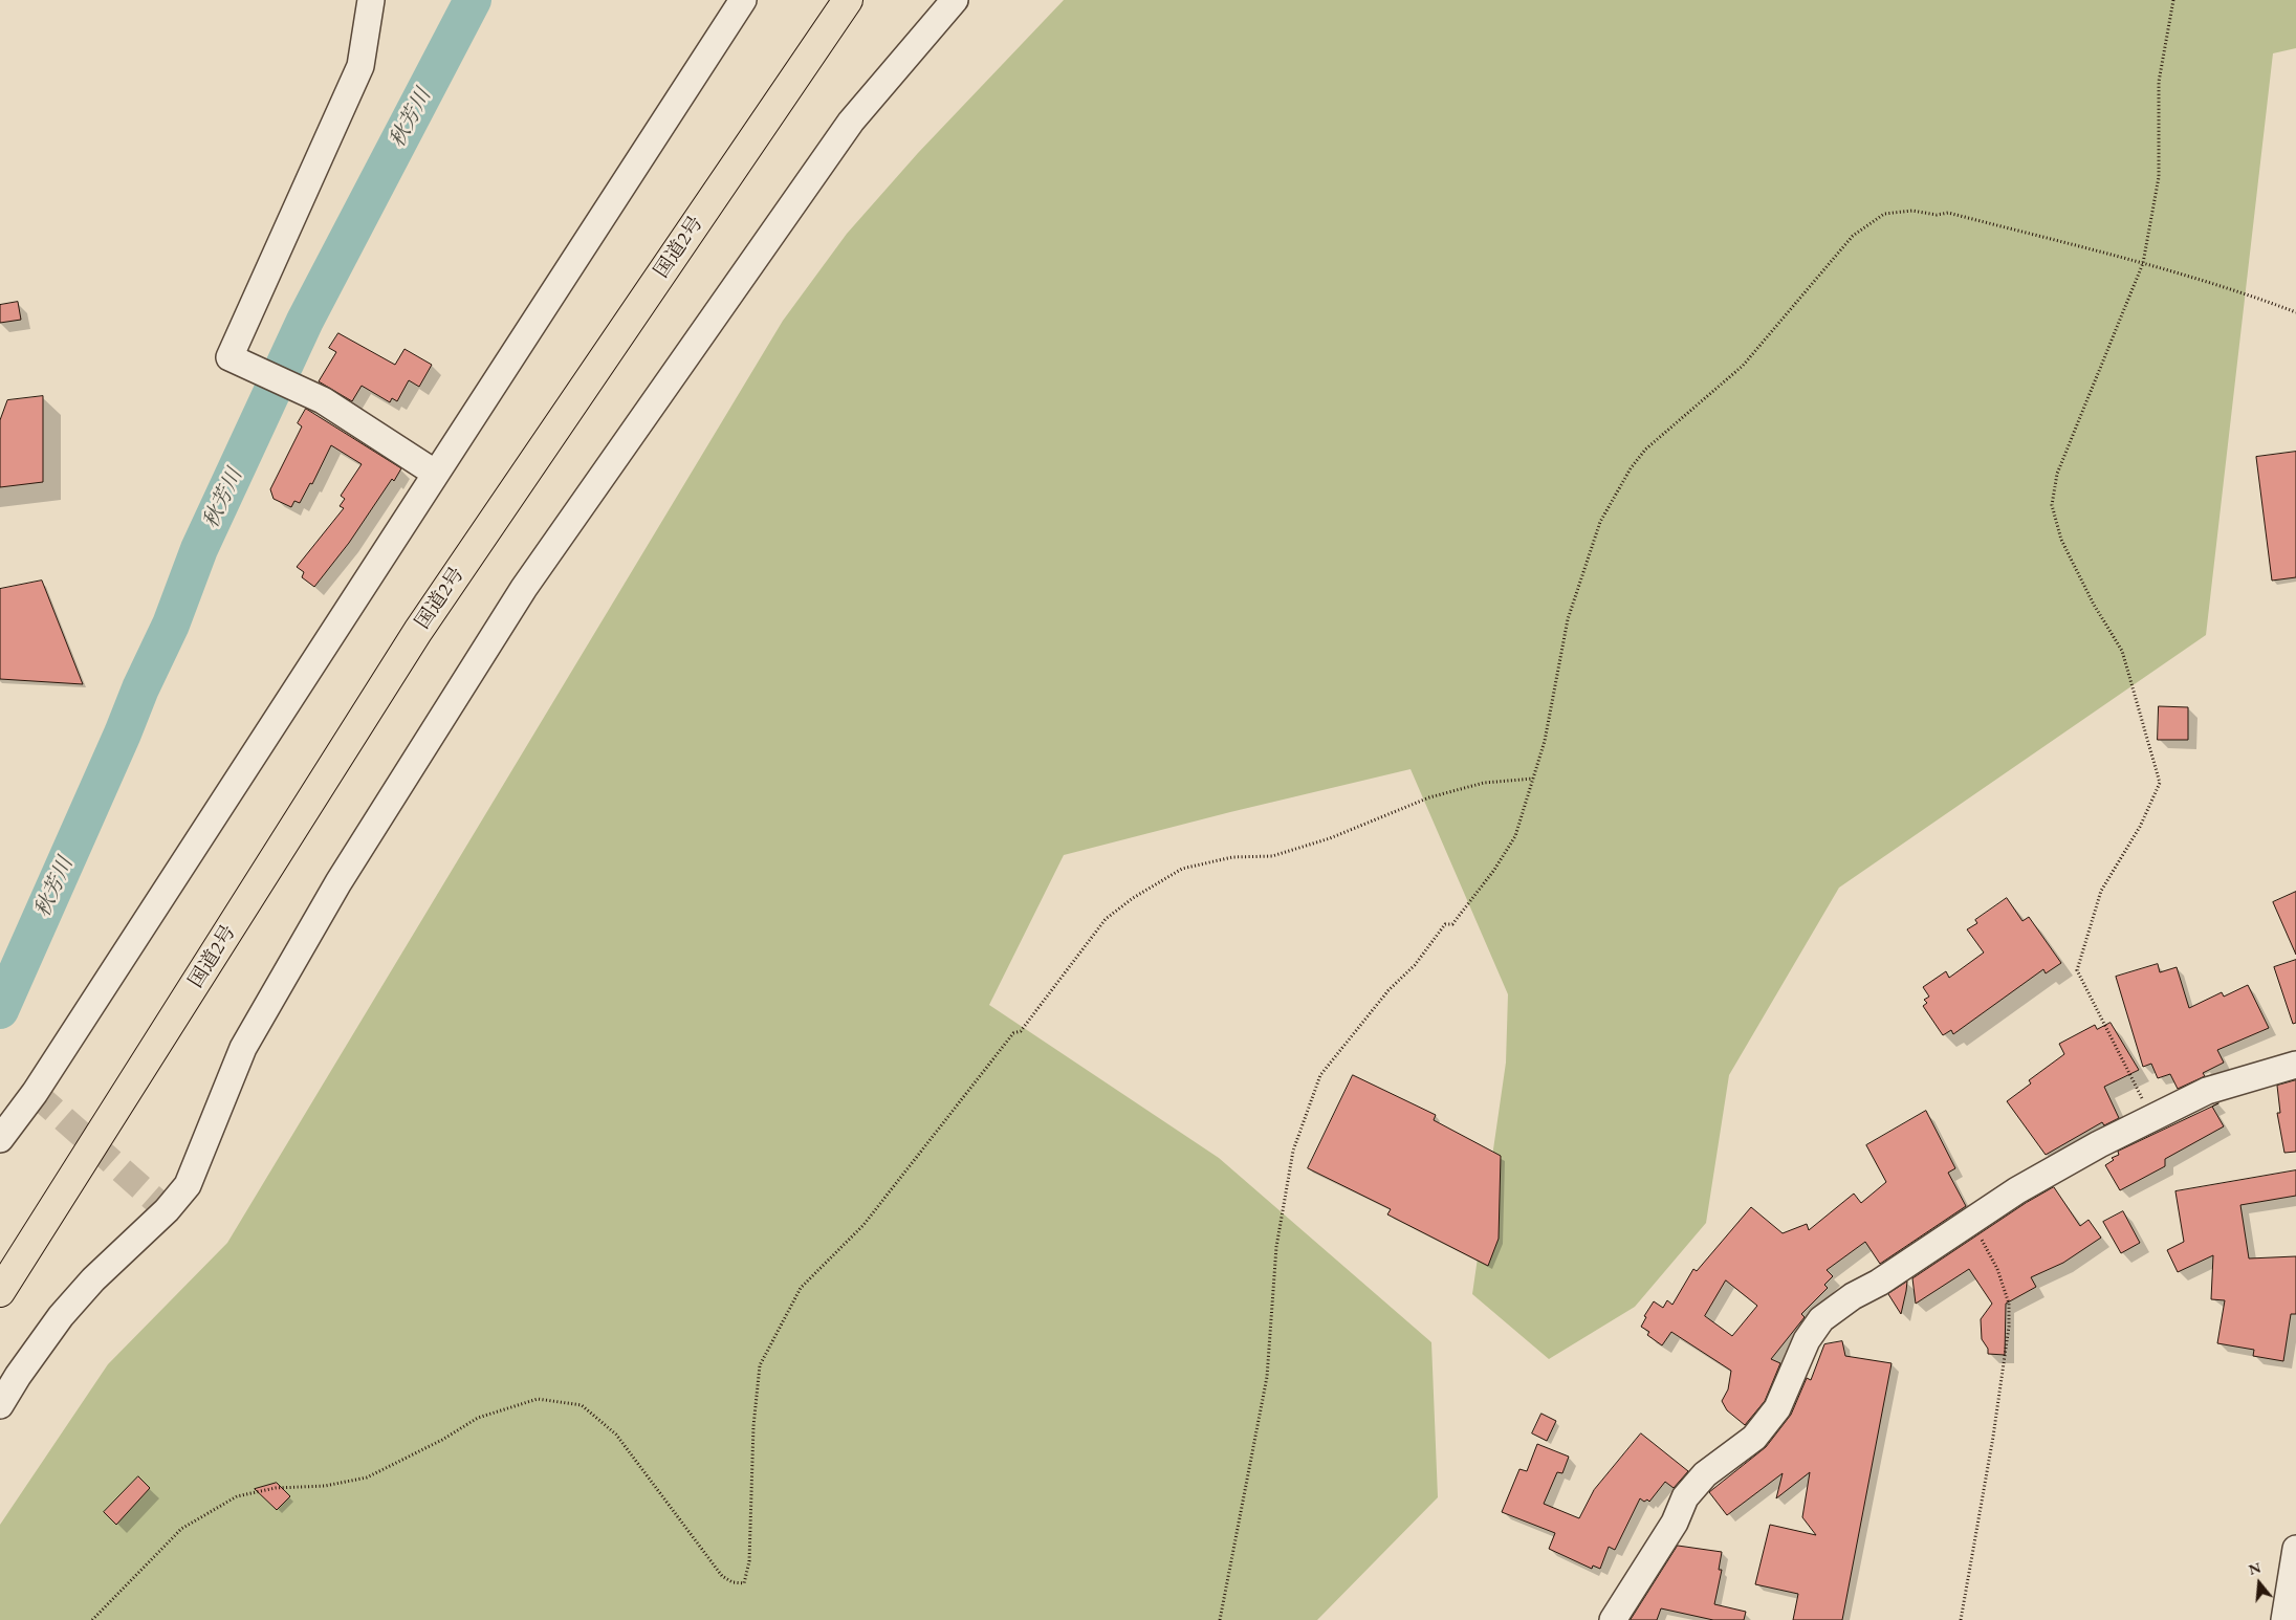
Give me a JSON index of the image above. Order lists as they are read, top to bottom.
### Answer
{
  "streets": {
    "highway": ["国道2号"]
  },
  "water": ["秋芳川"],
  "north": "top"
}
